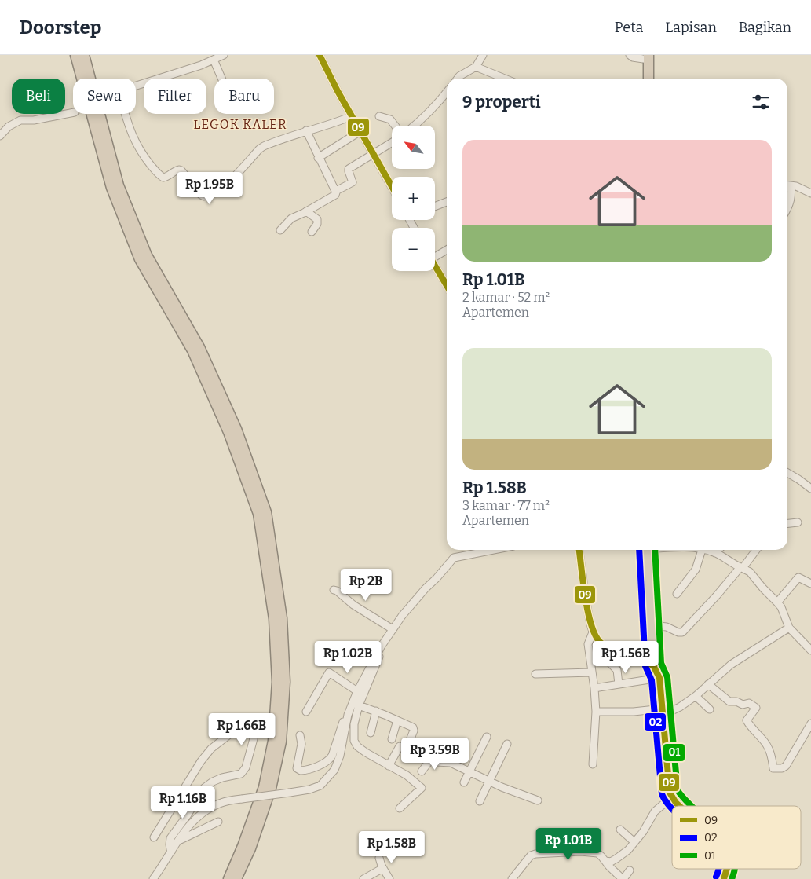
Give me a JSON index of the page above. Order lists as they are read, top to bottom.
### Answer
{
  "districts": ["LEGOK KALER"],
  "lines": ["transit line 09", "transit line 02", "transit line 01"],
  "legend": ["09", "02", "01"],
  "north": "top left",
  "page": {
    "header": "Doorstep",
    "nav": ["Peta", "Lapisan", "Bagikan"],
    "chip": [
      "Beli",
      "Sewa",
      "Filter",
      "Baru"
    ],
    "heading": "9 properti",
    "map_buttons": ["+", "−"],
    "list": [
      {
        "name": "Rp 1.01B",
        "note": "2 kamar · 52 m² · Apartemen"
      },
      {
        "name": "Rp 1.58B",
        "note": "3 kamar · 77 m² · Apartemen"
      }
    ],
    "price": [
      "Rp 1.95B",
      "Rp 2B",
      "Rp 1.02B",
      "Rp 1.56B",
      "Rp 1.66B",
      "Rp 3.59B",
      "Rp 1.16B",
      "Rp 1.01B",
      "Rp 1.58B"
    ]
  }
}
